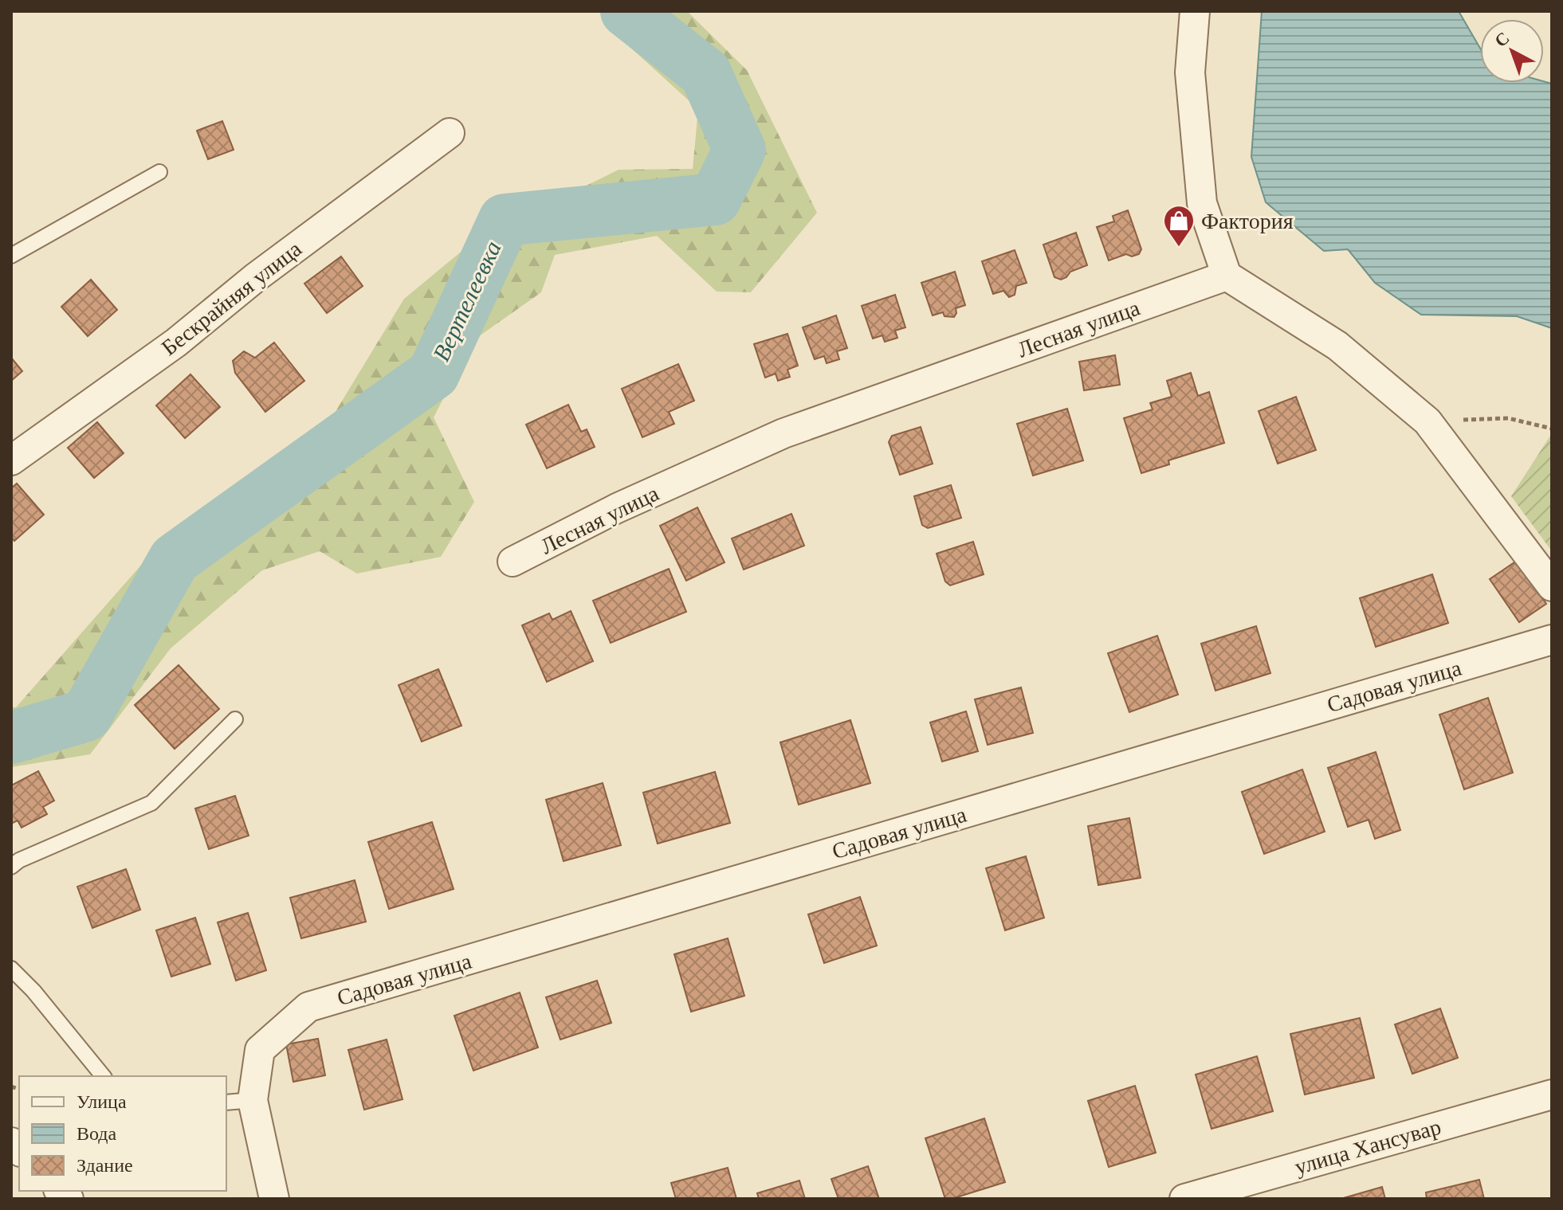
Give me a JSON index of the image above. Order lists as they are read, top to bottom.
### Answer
{
  "streets": {
    "street": [
      "Бескрайняя улица",
      "Лесная улица",
      "Садовая улица",
      "улица Хансувар"
    ]
  },
  "water": ["Вертелеевка"],
  "places": {
    "shop": ["Фактория"]
  },
  "legend": ["Улица", "Вода", "Здание"],
  "north": "top left"
}
